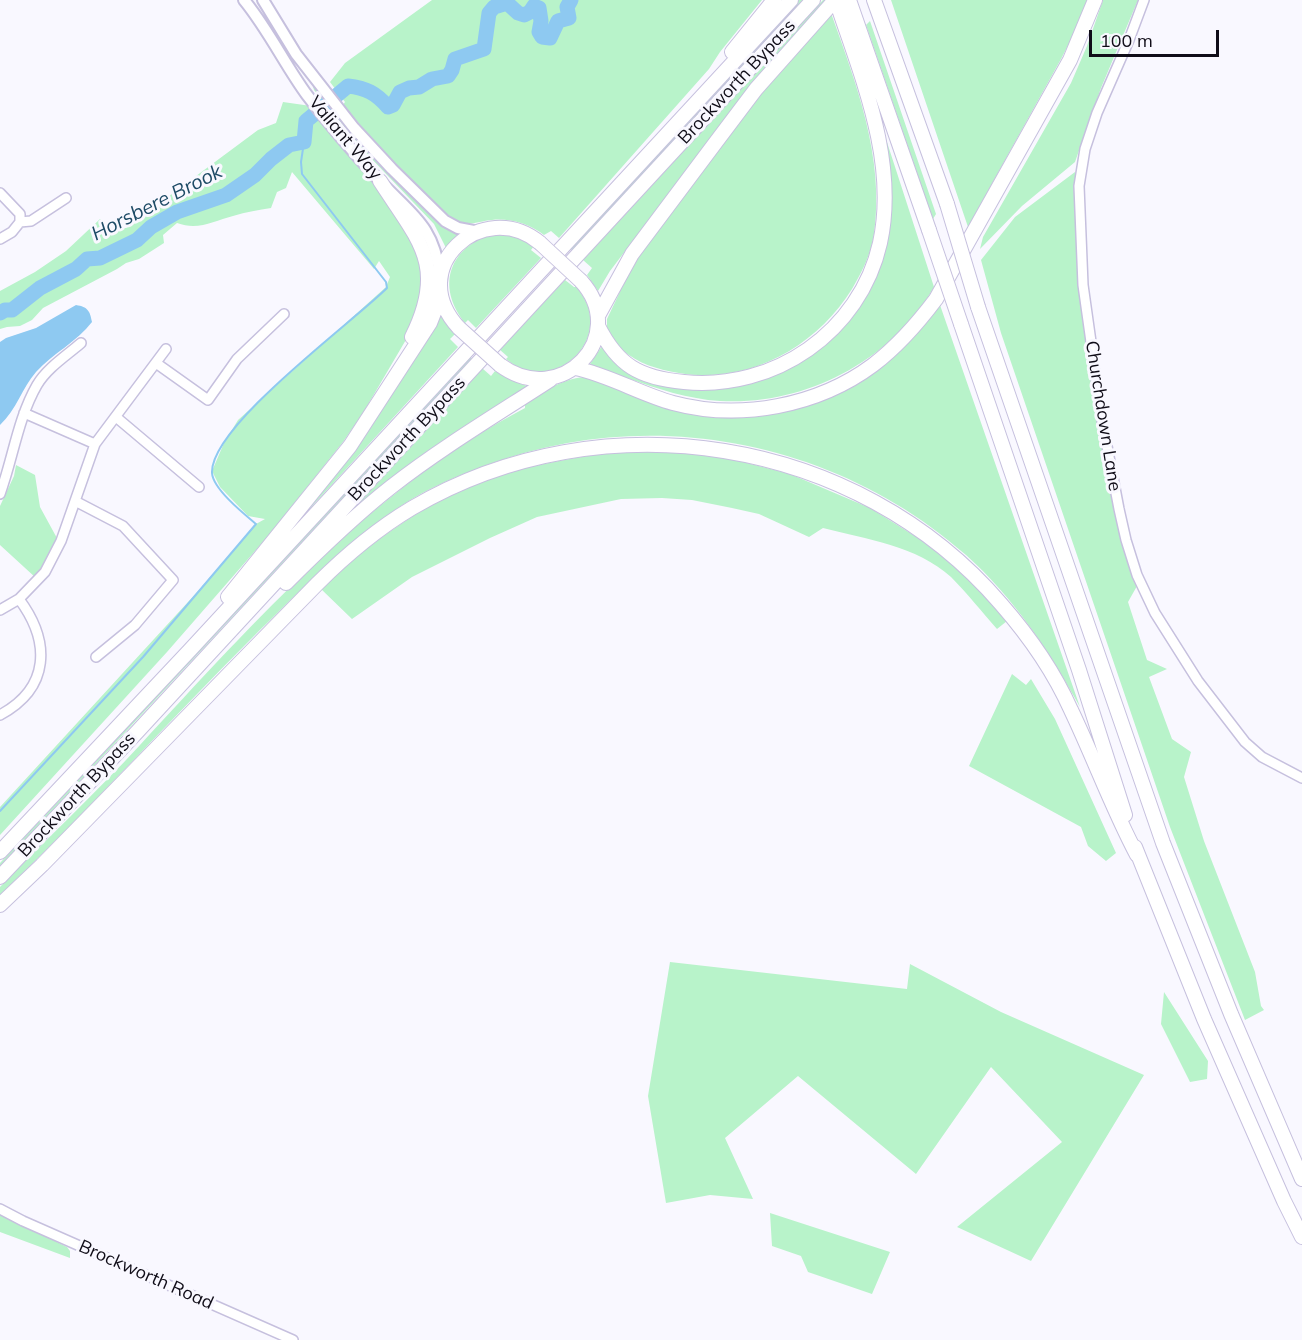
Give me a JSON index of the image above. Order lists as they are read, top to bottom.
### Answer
{
  "streets": {
    "highway": ["Brockworth Bypass"],
    "main road": ["Valiant Way"],
    "street": ["Churchdown Lane", "Brockworth Road"]
  },
  "water": ["Horsbere Brook"],
  "scale_bar": "100 m"
}
